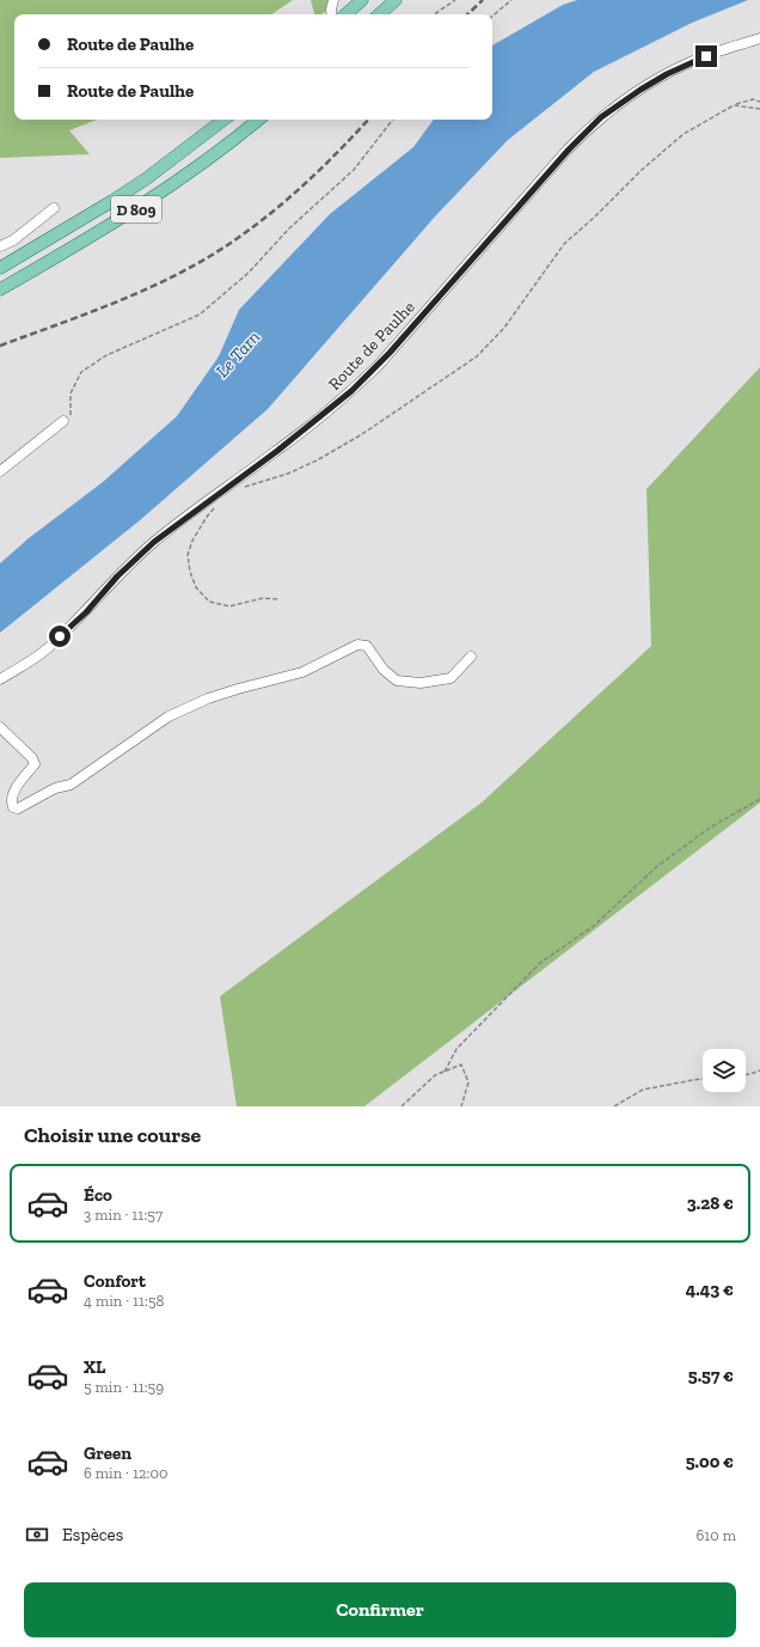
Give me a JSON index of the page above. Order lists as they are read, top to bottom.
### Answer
{
  "streets": {
    "main road": ["D 809"],
    "street": ["Route de Paulhe"]
  },
  "water": ["Le Tarn"],
  "page": {
    "banner": ["Route de Paulhe", "Route de Paulhe"],
    "heading": "Choisir une course",
    "list": [
      {
        "name": "Éco",
        "note": "3 min · 11:57",
        "value": "3.28 €"
      },
      {
        "name": "Confort",
        "note": "4 min · 11:58",
        "value": "4.43 €"
      },
      {
        "name": "XL",
        "note": "5 min · 11:59",
        "value": "5.57 €"
      },
      {
        "name": "Green",
        "note": "6 min · 12:00",
        "value": "5.00 €"
      }
    ],
    "pay": ["Espèces", "610 m"],
    "buttons": "Confirmer"
  }
}
